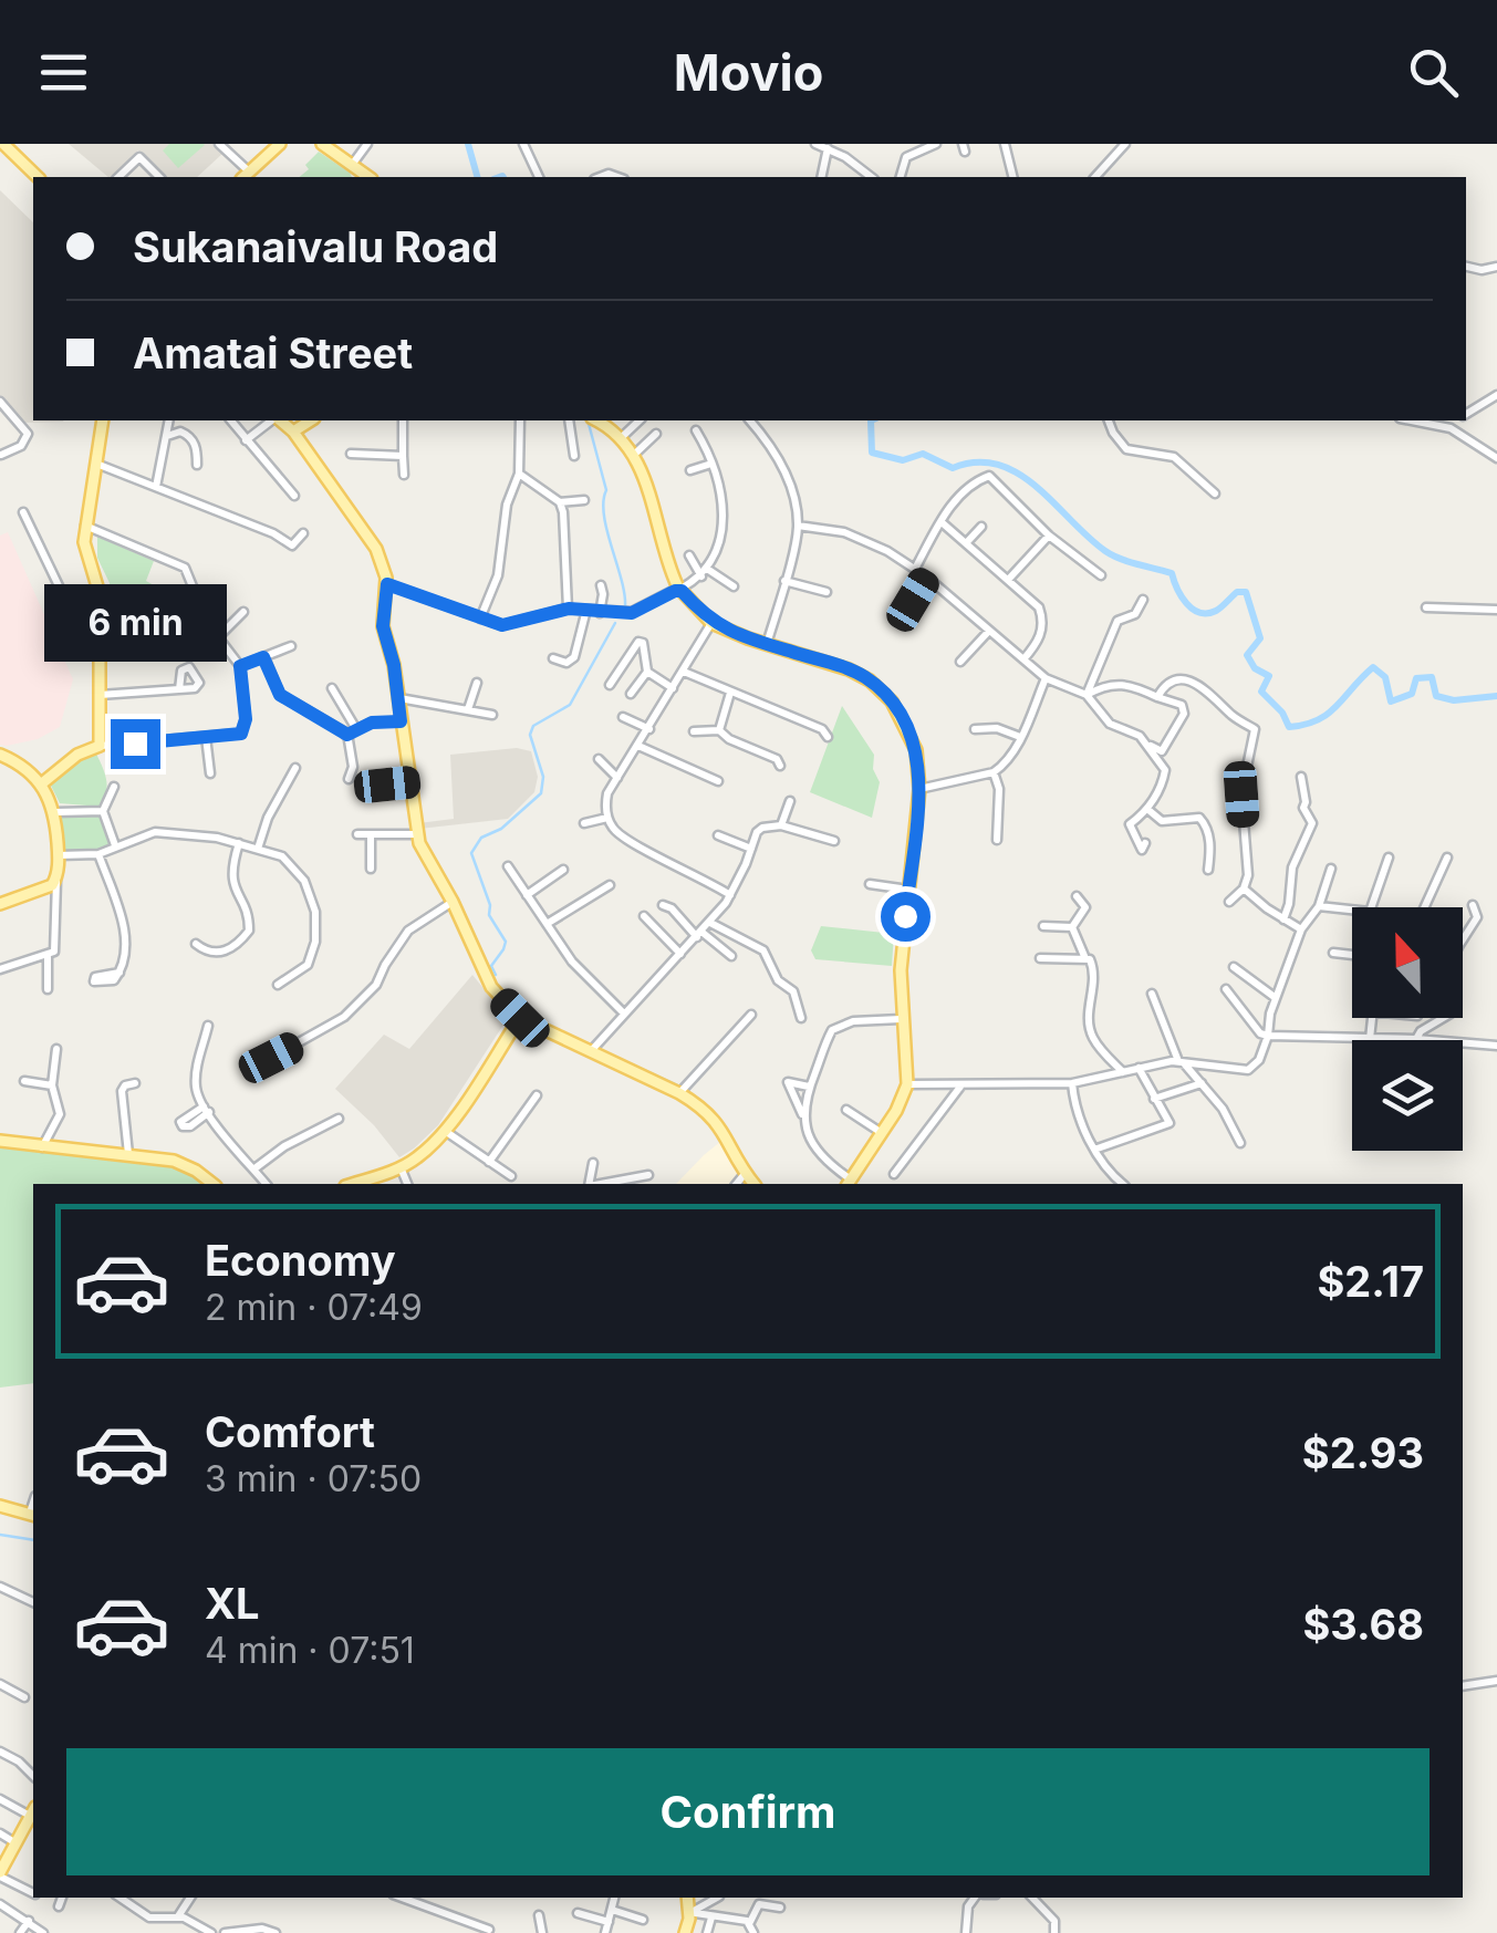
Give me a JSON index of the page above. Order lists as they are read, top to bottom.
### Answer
{
  "north": "top",
  "page": {
    "header": "Movio",
    "banner": ["Sukanaivalu Road", "Amatai Street"],
    "bubble": "6 min",
    "list": [
      {
        "name": "Economy",
        "note": "2 min · 07:49",
        "value": "$2.17"
      },
      {
        "name": "Comfort",
        "note": "3 min · 07:50",
        "value": "$2.93"
      },
      {
        "name": "XL",
        "note": "4 min · 07:51",
        "value": "$3.68"
      }
    ],
    "buttons": "Confirm"
  }
}
